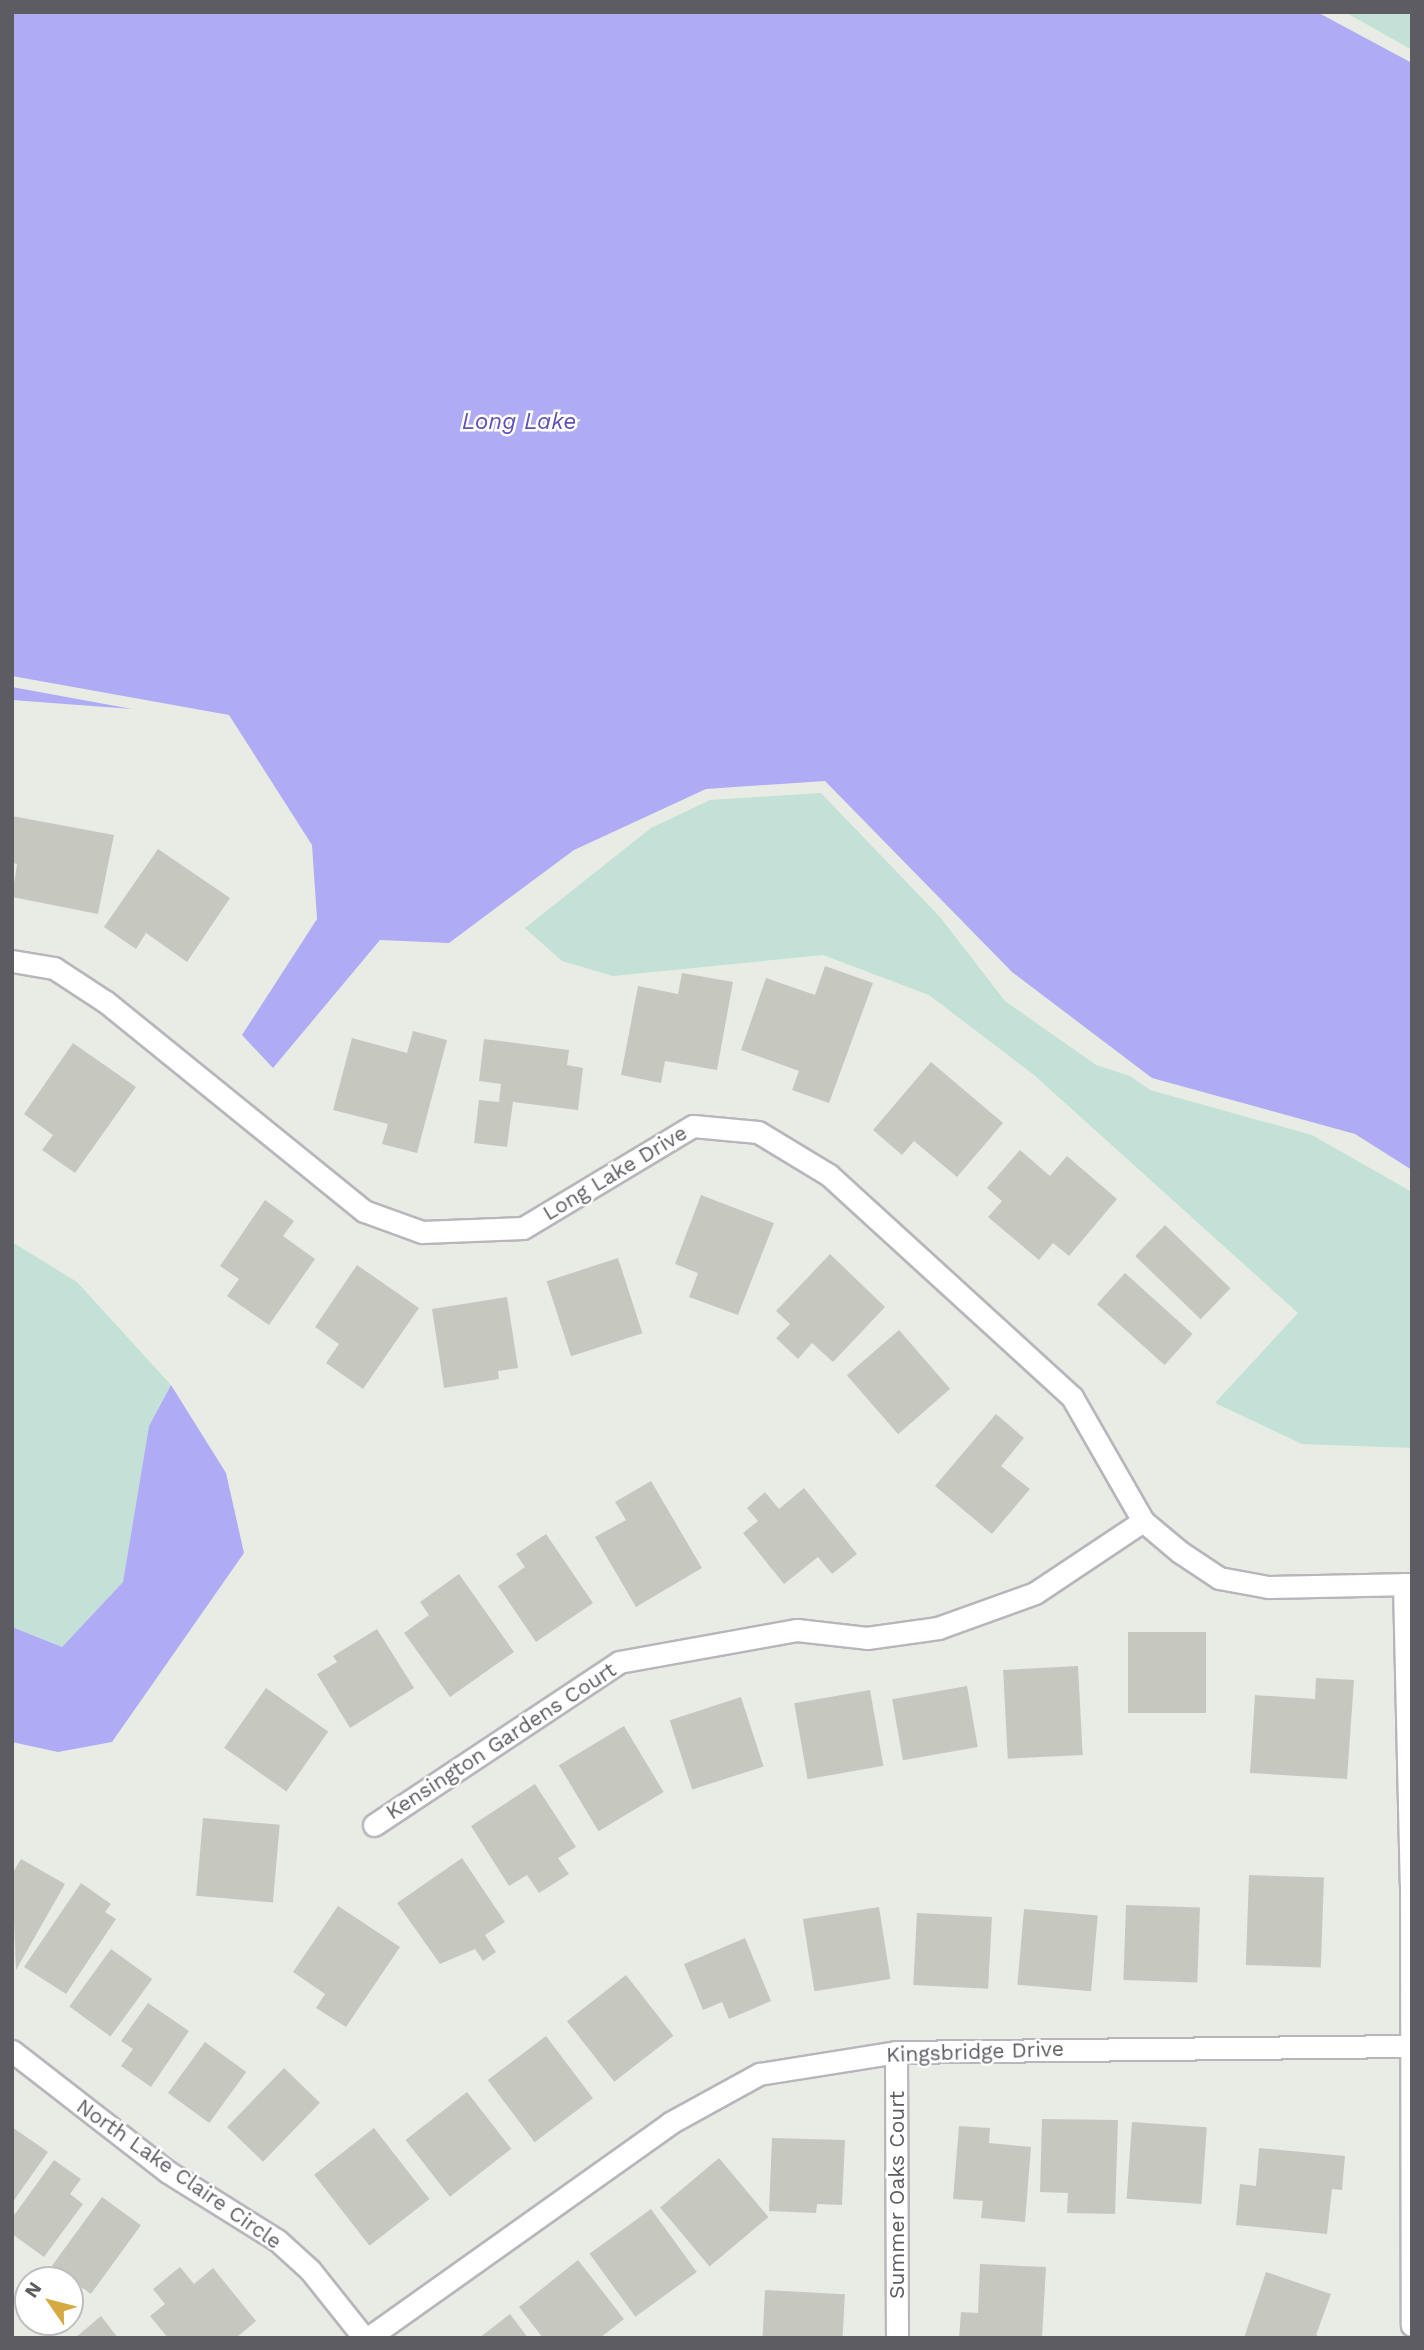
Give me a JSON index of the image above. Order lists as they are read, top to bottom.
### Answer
{
  "streets": {
    "street": [
      "Long Lake Drive",
      "Kensington Gardens Court",
      "Kingsbridge Drive",
      "North Lake Claire Circle",
      "Summer Oaks Court"
    ]
  },
  "crossings": [
    ["Long Lake Drive", "Kensington Gardens Court"],
    ["Kingsbridge Drive", "North Lake Claire Circle"],
    ["Kingsbridge Drive", "Summer Oaks Court"]
  ],
  "water": ["Long Lake"],
  "north": "top left"
}
